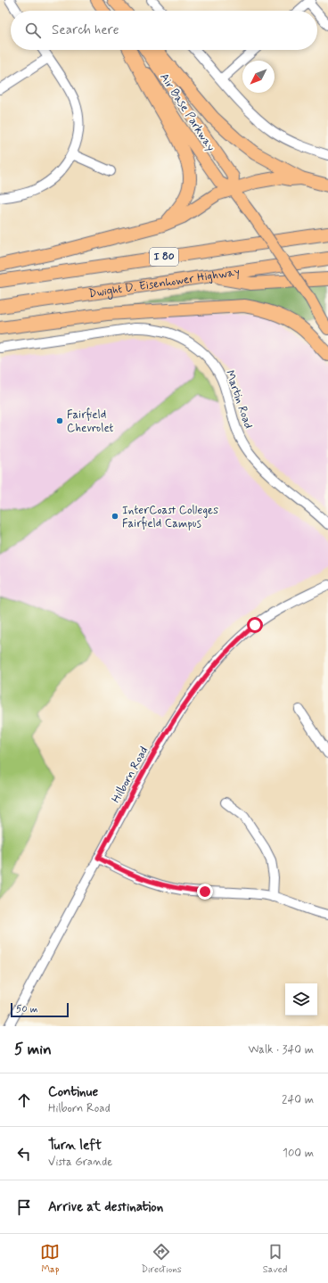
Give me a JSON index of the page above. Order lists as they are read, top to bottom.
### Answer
{
  "streets": {
    "highway": ["I 80", "Dwight D. Eisenhower Highway"],
    "main road": ["Air Base Parkway"],
    "street": ["Martin Road", "Hilborn Road"]
  },
  "places": ["Fairfield Chevrolet", "InterCoast Colleges Fairfield Campus"],
  "scale_bar": "50 m",
  "north": "bottom left",
  "page": {
    "search": "Search here",
    "scale": "50 m",
    "heading": ["5 min", "Walk · 340 m"],
    "list": [
      ["Continue", "Hilborn Road", "240 m"],
      ["Turn left", "Vista Grande", "100 m"],
      "Arrive at destination"
    ],
    "nav": ["Map", "Directions", "Saved"]
  }
}
